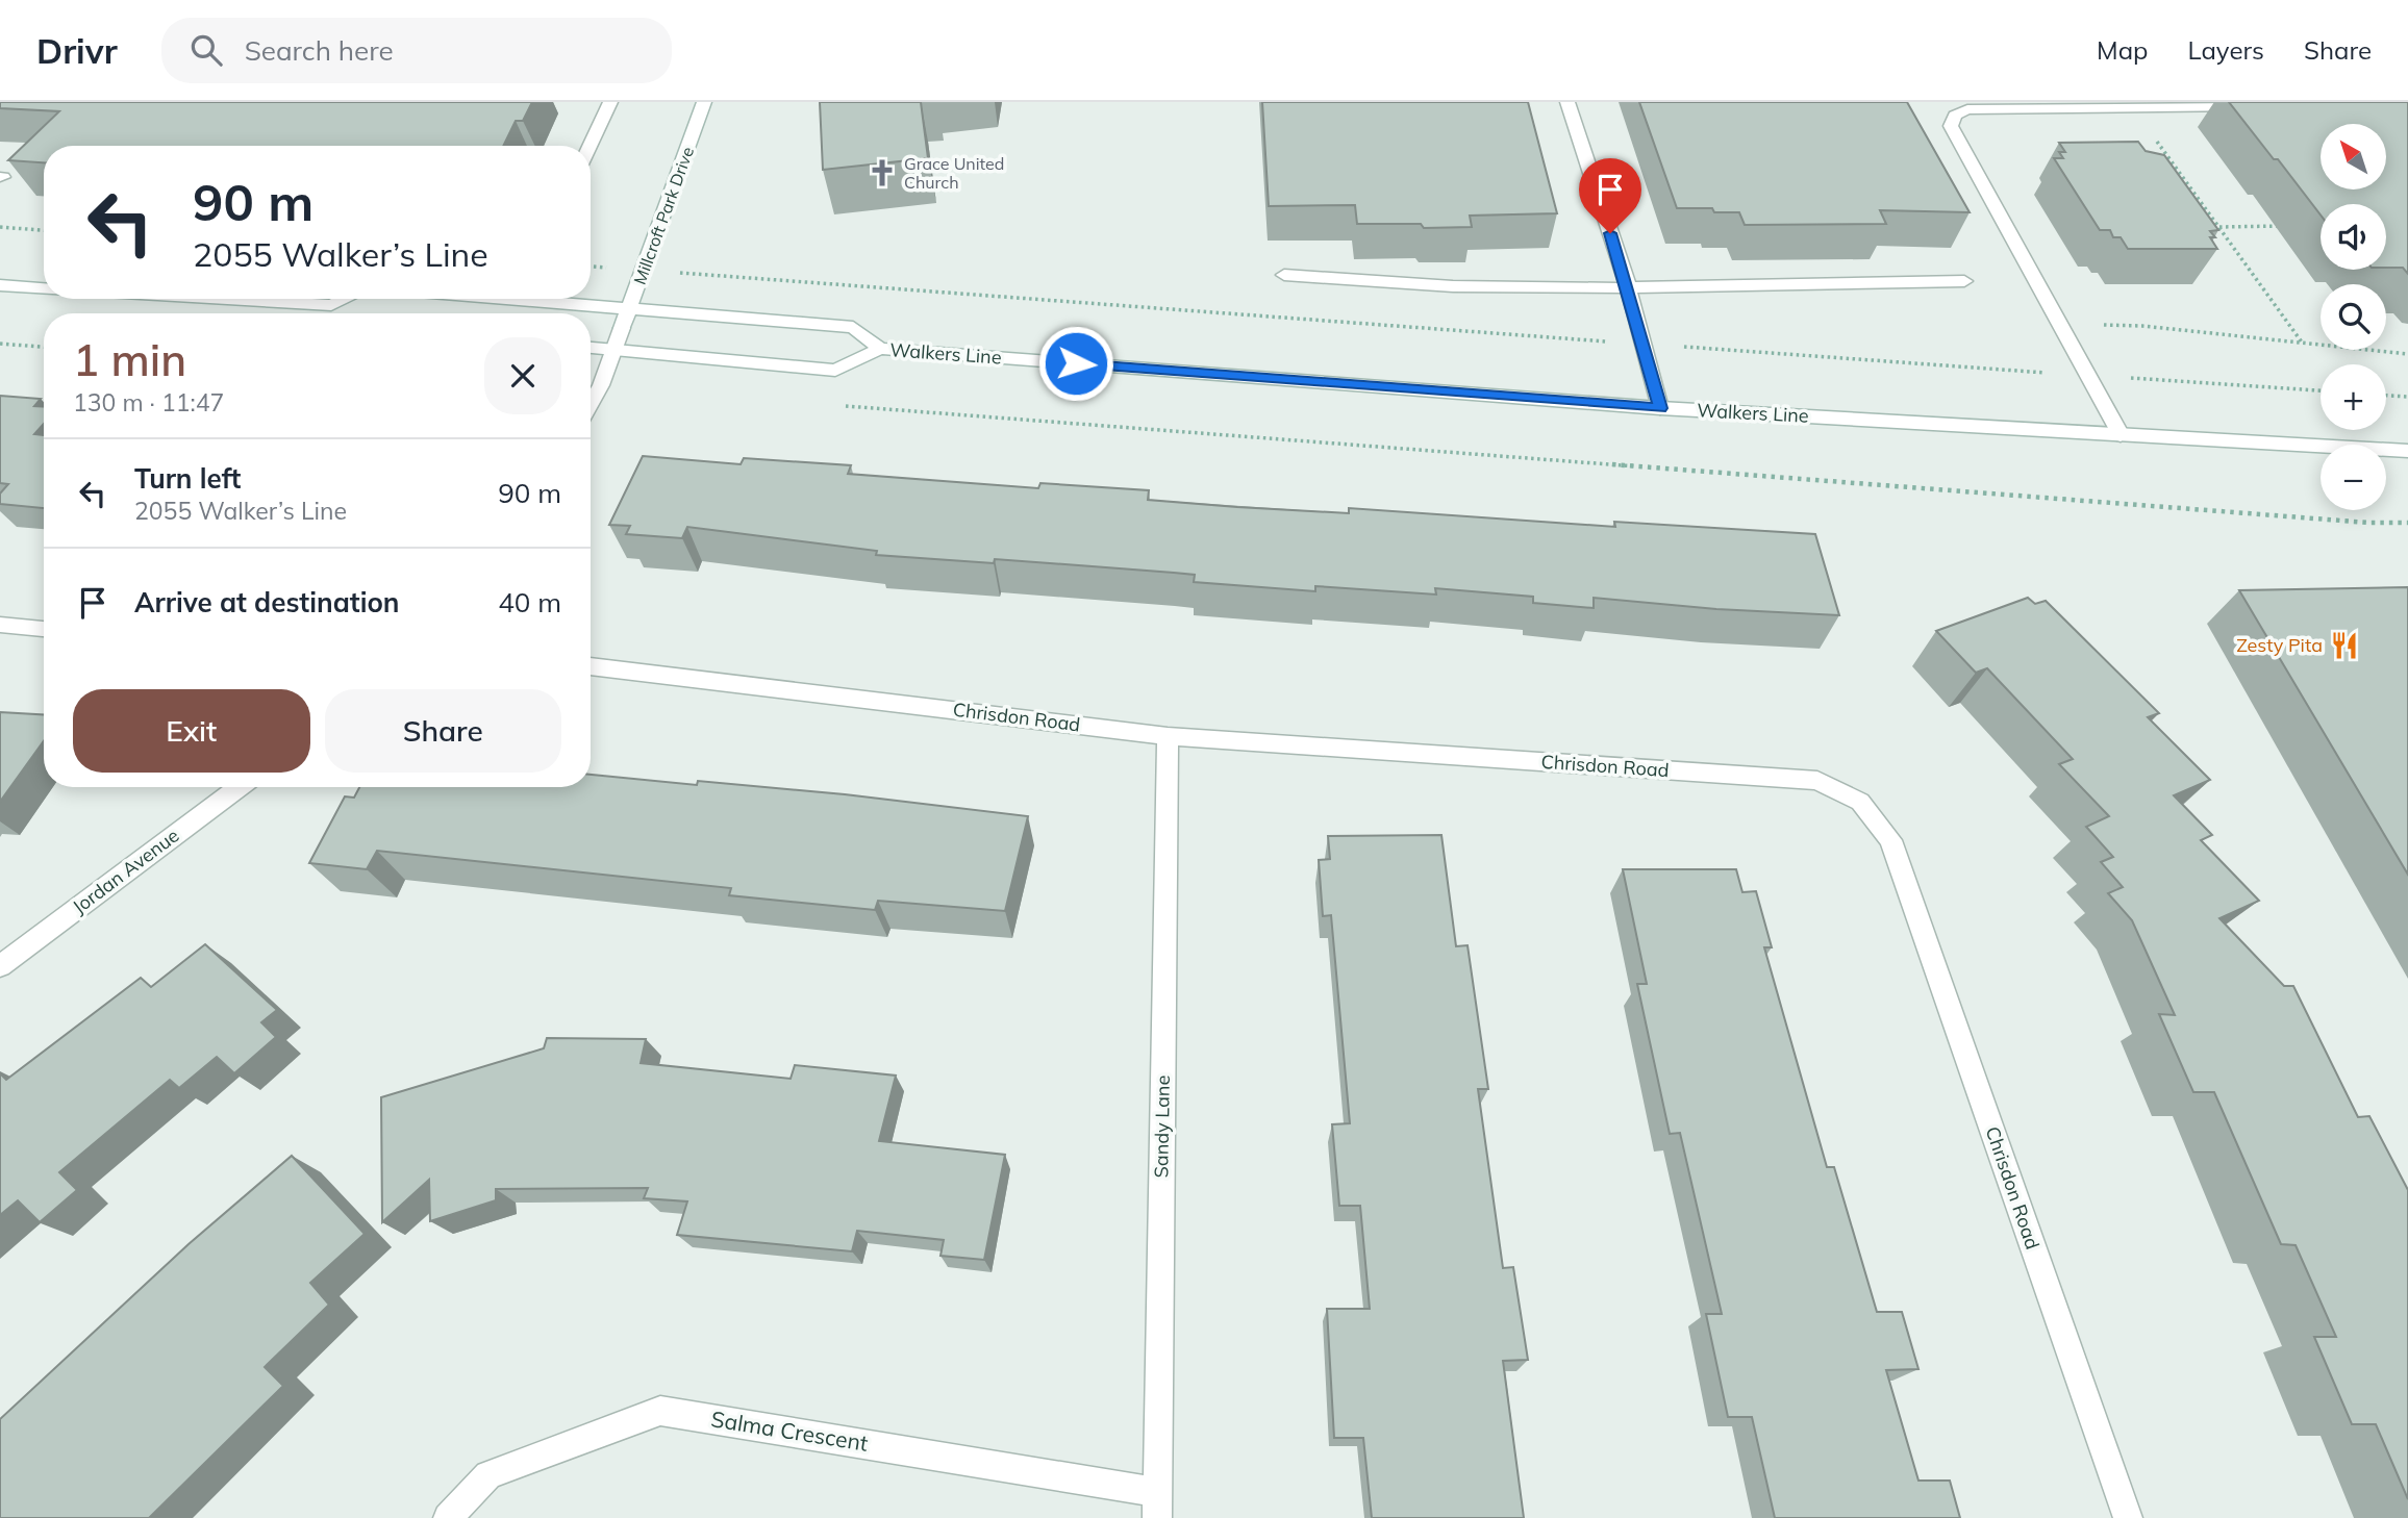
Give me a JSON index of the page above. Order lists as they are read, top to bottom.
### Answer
{
  "streets": {
    "street": [
      "Millcroft Park Drive",
      "Walkers Line",
      "Chrisdon Road",
      "Jordan Avenue",
      "Sandy Lane",
      "Salma Crescent"
    ]
  },
  "crossings": [
    ["Millcroft Park Drive", "Walkers Line"],
    ["Chrisdon Road", "Sandy Lane"],
    ["Sandy Lane", "Salma Crescent"]
  ],
  "places": {
    "church": ["Grace United Church"],
    "restaurant": ["Zesty Pita"]
  },
  "north": "top left",
  "page": {
    "header": "Drivr",
    "search": "Search here",
    "nav": ["Map", "Layers", "Share"],
    "map_buttons": ["+", "−"],
    "turn": ["90 m", "2055 Walker’s Line"],
    "heading": ["1 min", "130 m · 11:47"],
    "list": [
      {
        "name": "Turn left",
        "note": "2055 Walker’s Line",
        "value": "90 m"
      },
      {
        "name": "Arrive at destination",
        "value": "40 m"
      }
    ],
    "buttons": ["Exit", "Share"]
  }
}
